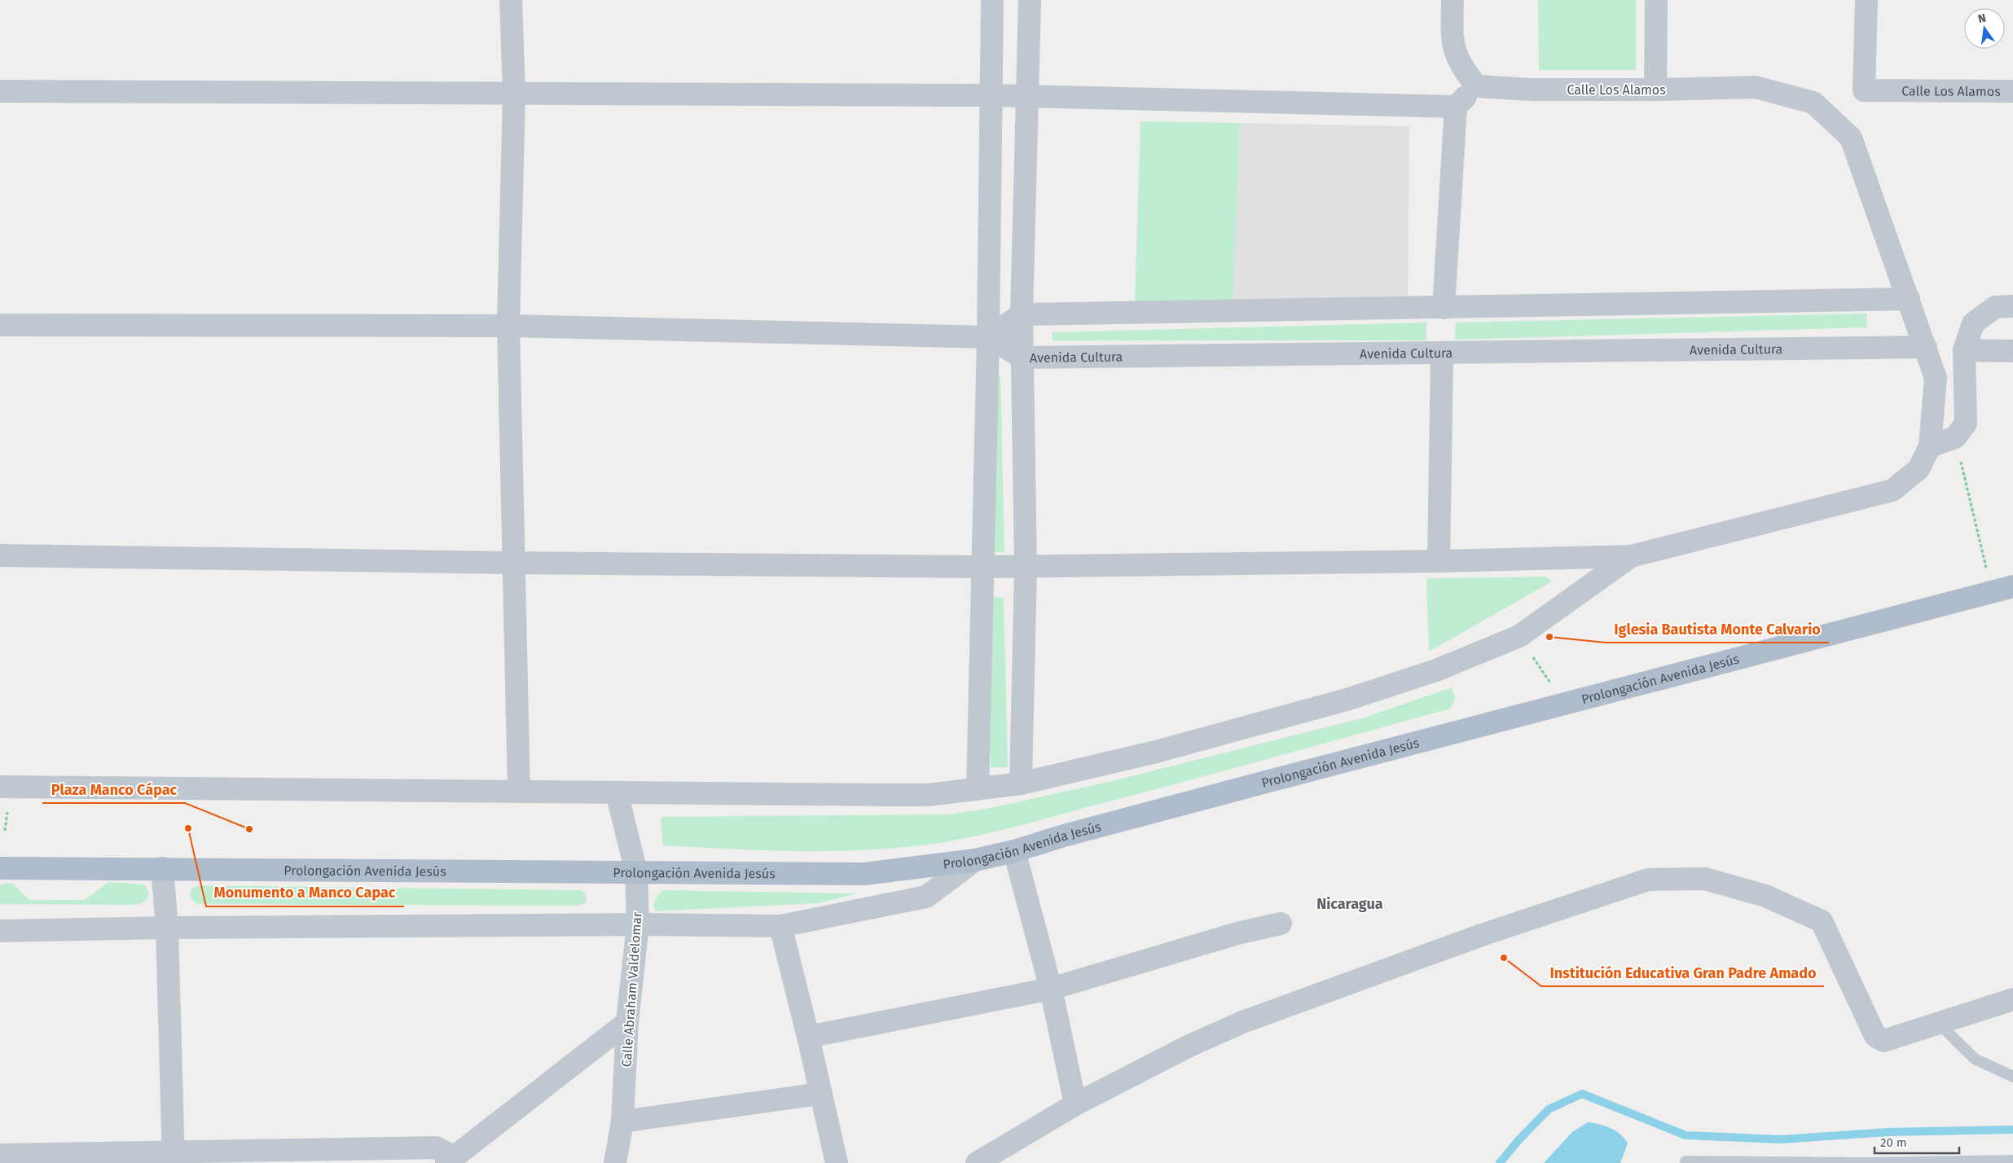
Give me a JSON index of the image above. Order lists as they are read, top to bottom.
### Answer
{
  "streets": {
    "main road": ["Prolongación Avenida Jesús"],
    "street": ["Calle Los Alamos", "Avenida Cultura", "Calle Abraham Valdelomar"]
  },
  "crossings": [
    ["Calle Los Alamos", "Avenida Cultura"],
    ["Prolongación Avenida Jesús", "Calle Abraham Valdelomar"]
  ],
  "districts": ["Nicaragua"],
  "places": [
    "Iglesia Bautista Monte Calvario",
    "Monumento a Manco Capac",
    "Plaza Manco Cápac",
    "Institución Educativa Gran Padre Amado"
  ],
  "scale_bar": "20 m",
  "north": "top"
}
